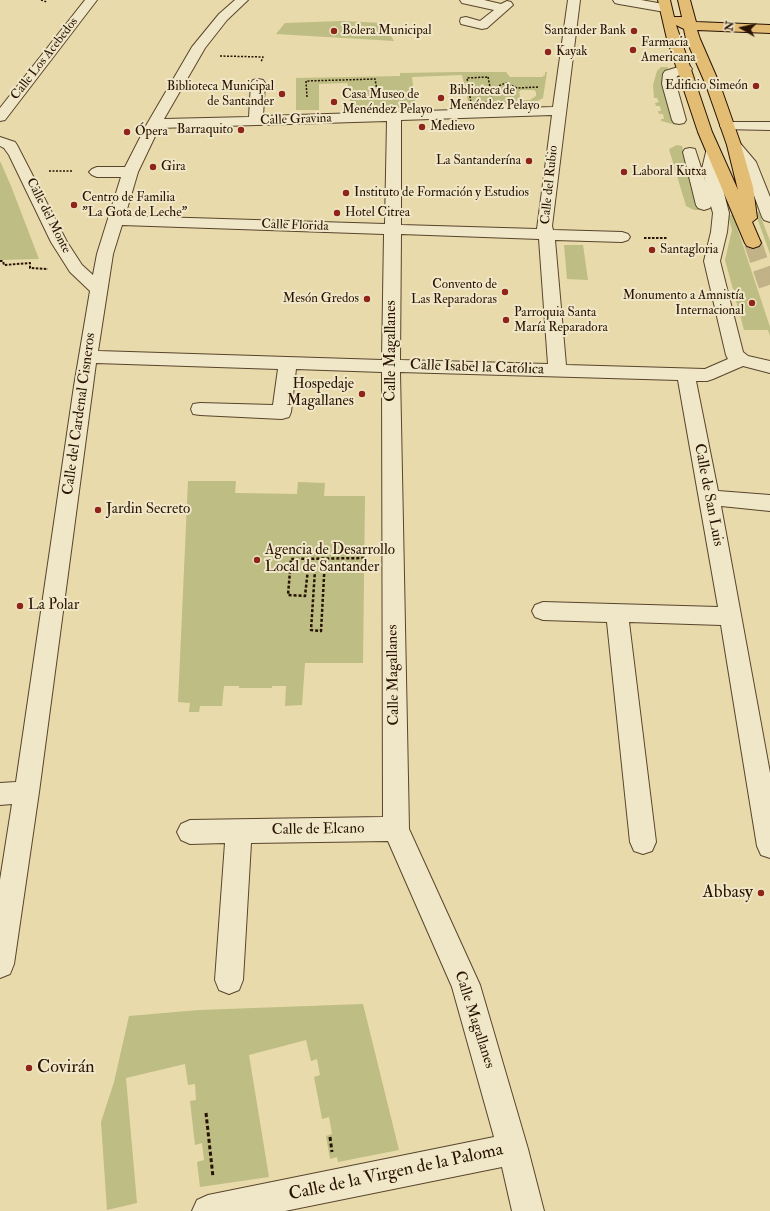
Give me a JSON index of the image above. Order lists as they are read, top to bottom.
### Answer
{
  "streets": {
    "street": [
      "Calle Los Acebedos",
      "Calle Gravina",
      "Calle del Rubio",
      "Calle del Monte",
      "Calle Florida",
      "Calle Magallanes",
      "Calle Isabel la Católica",
      "Calle del Cardenal Cisneros",
      "Calle de San Luis",
      "Calle de Elcano",
      "Calle de la Virgen de la Paloma"
    ]
  },
  "crossings": [
    ["Calle Gravina", "Calle del Rubio"],
    ["Calle Gravina", "Calle Magallanes"],
    ["Calle Gravina", "Calle del Cardenal Cisneros"],
    ["Calle del Rubio", "Calle Florida"],
    ["Calle del Rubio", "Calle Isabel la Católica"],
    ["Calle del Monte", "Calle del Cardenal Cisneros"],
    ["Calle Florida", "Calle Magallanes"],
    ["Calle Florida", "Calle del Cardenal Cisneros"],
    ["Calle Magallanes", "Calle Isabel la Católica"],
    ["Calle Magallanes", "Calle de Elcano"],
    ["Calle Magallanes", "Calle de la Virgen de la Paloma"],
    ["Calle Isabel la Católica", "Calle del Cardenal Cisneros"],
    ["Calle Isabel la Católica", "Calle de San Luis"]
  ],
  "places": [
    "Bolera Municipal",
    "Santander Bank",
    "Farmacia Americana",
    "Kayak",
    "Edificio Simeón",
    "Biblioteca Municipal de Santander",
    "Biblioteca de Menéndez Pelayo",
    "Casa Museo de Menéndez Pelayo",
    "Medievo",
    "Barraquito",
    "Ópera",
    "La Santanderína",
    "Gira",
    "Laboral Kutxa",
    "Instituto de Formación y Estudios",
    "Centro de Familia \"La Gota de Leche\"",
    "Hotel Citrea",
    "Santagloria",
    "Convento de Las Reparadoras",
    "Mesón Gredos",
    "Monumento a Amnistía Internacional",
    "Parroquia Santa María Reparadora",
    "Hospedaje Magallanes",
    "Jardin Secreto",
    "Agencia de Desarrollo Local de Santander",
    "La Polar",
    "Abbasy",
    "Covirán"
  ],
  "north": "left"
}
